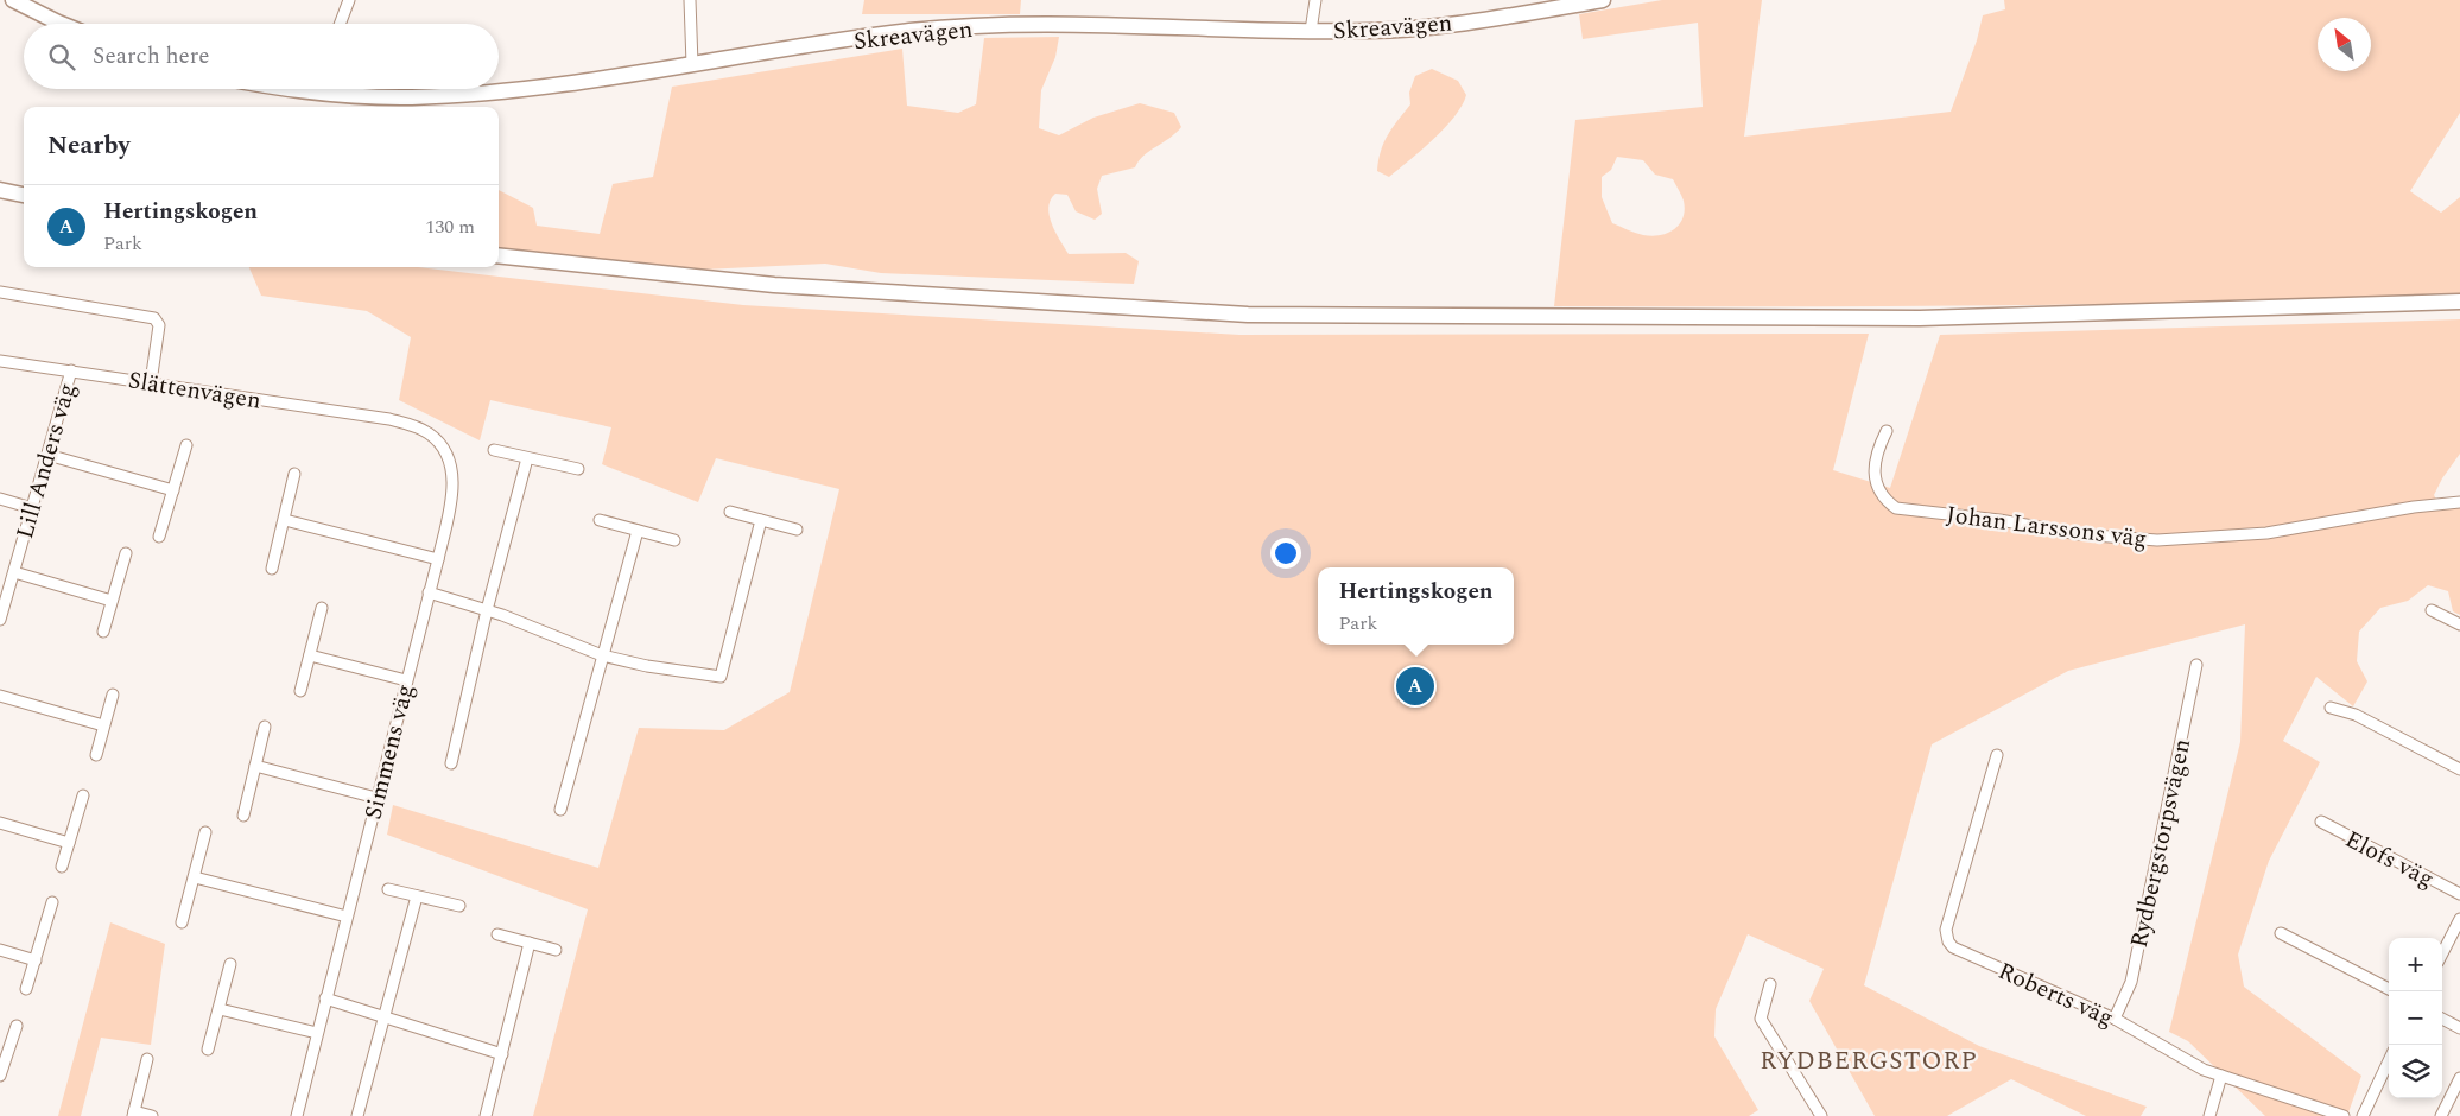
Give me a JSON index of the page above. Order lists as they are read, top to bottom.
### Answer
{
  "streets": {
    "main road": ["Skreavägen"],
    "street": [
      "Slättenvägen",
      "Lill Anders väg",
      "Johan Larssons väg",
      "Simmens väg",
      "Rydbergstorpsvägen",
      "Elofs väg",
      "Roberts väg"
    ]
  },
  "crossings": [
    ["Slättenvägen", "Lill Anders väg"],
    ["Slättenvägen", "Simmens väg"],
    ["Rydbergstorpsvägen", "Roberts väg"]
  ],
  "districts": ["RYDBERGSTORP"],
  "north": "top left",
  "page": {
    "search": "Search here",
    "heading": "Nearby",
    "list": [
      {
        "mark": "A",
        "name": "Hertingskogen",
        "note": "Park",
        "value": "130 m"
      }
    ],
    "popup": ["Hertingskogen", "Park"],
    "pins": "A",
    "map_buttons": ["+", "−"]
  }
}
